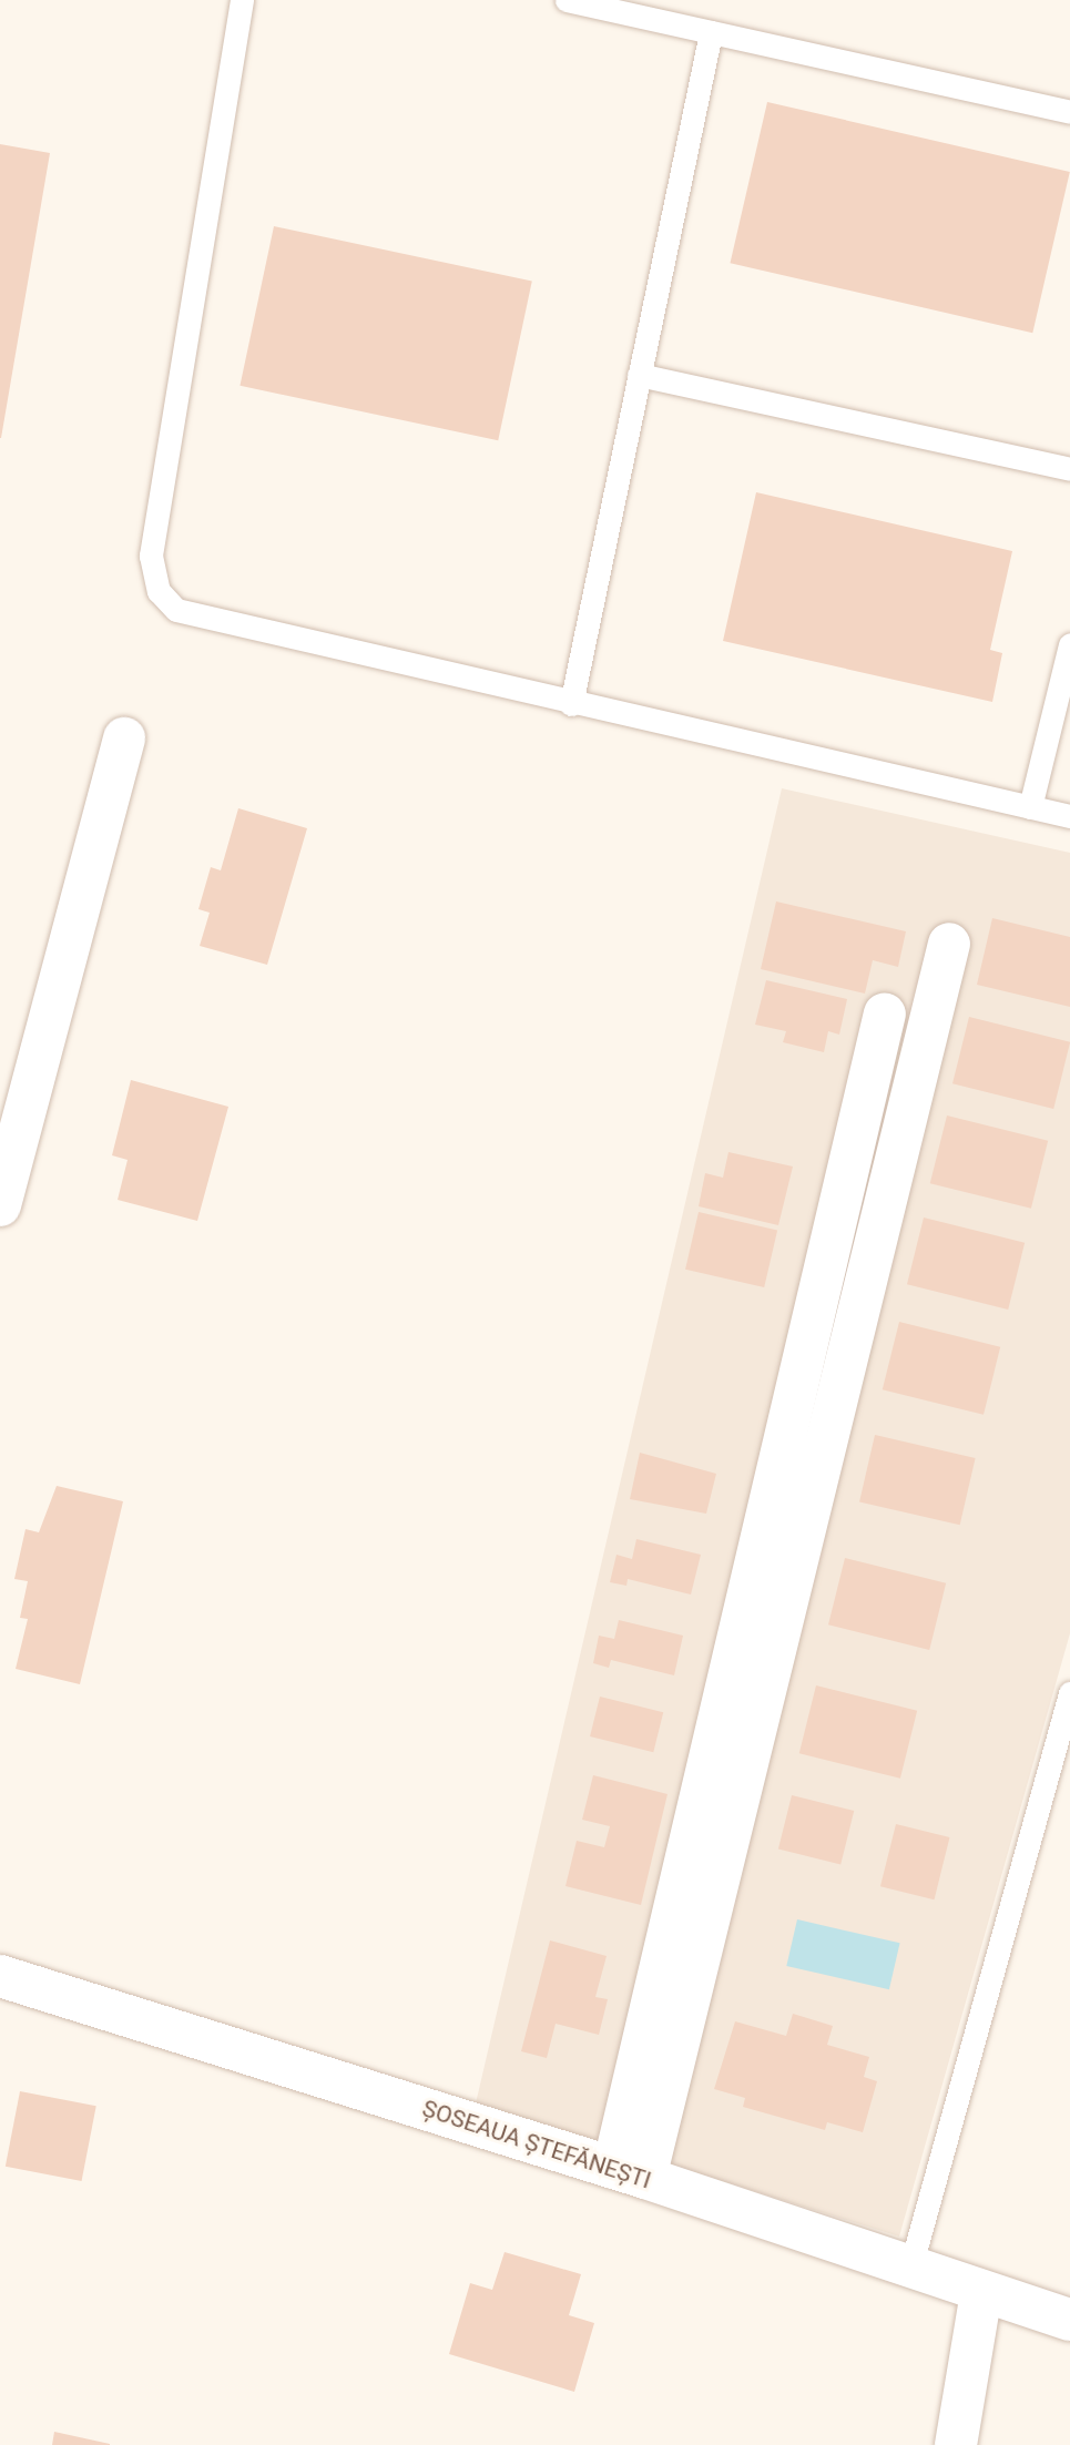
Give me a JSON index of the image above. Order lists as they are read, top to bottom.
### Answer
{
  "streets": {
    "street": ["ȘOSEAUA ȘTEFĂNEȘTI"]
  }
}
